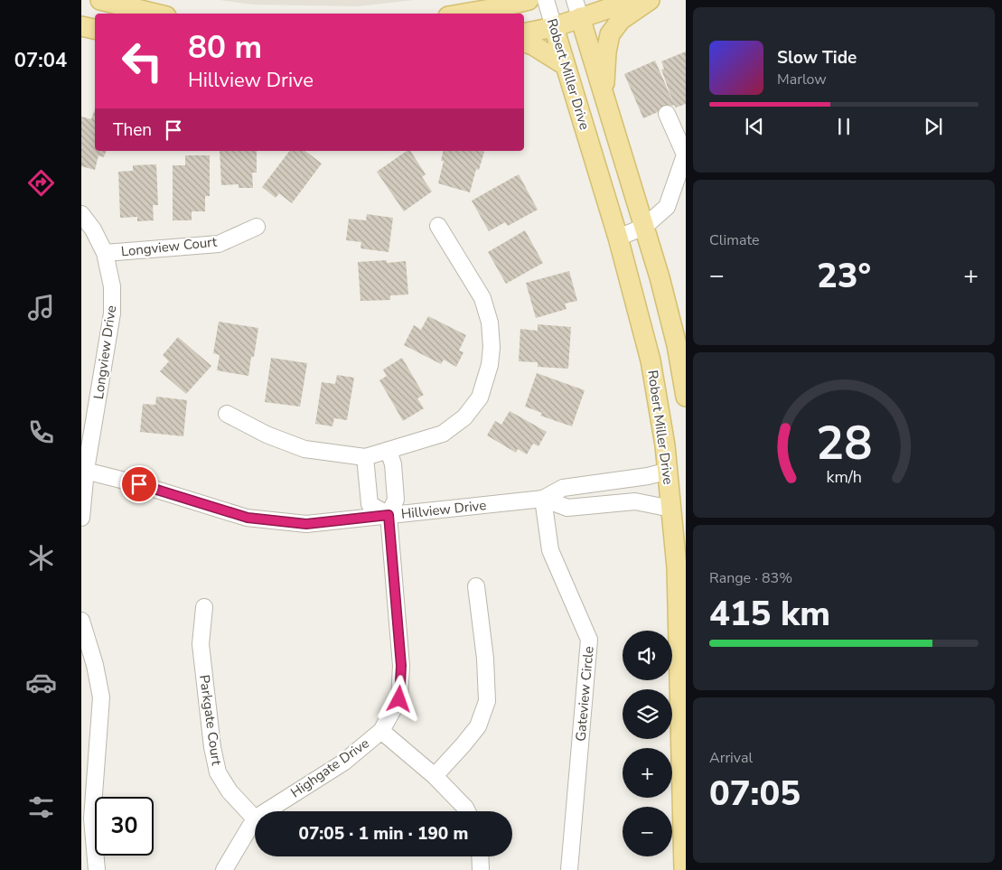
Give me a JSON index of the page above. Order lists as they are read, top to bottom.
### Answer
{
  "streets": {
    "main road": ["Robert Miller Drive"],
    "street": [
      "Longview Court",
      "Longview Drive",
      "Hillview Drive",
      "Gateview Circle",
      "Parkgate Court",
      "Highgate Drive"
    ]
  },
  "crossings": [
    ["Longview Court", "Longview Drive"],
    ["Longview Drive", "Hillview Drive"],
    ["Hillview Drive", "Gateview Circle"],
    ["Hillview Drive", "Highgate Drive"],
    ["Parkgate Court", "Highgate Drive"]
  ],
  "page": {
    "tabs": "07:04",
    "turn": ["80 m", "Hillview Drive"],
    "song": ["Slow Tide", "Marlow"],
    "then": "Then",
    "tile": [
      "Climate",
      ["Range · 83%", "415 km"],
      ["Arrival", "07:05"]
    ],
    "heat": ["−", "23°", "+"],
    "map_buttons": ["+", "−"],
    "limit": "30",
    "trip": "07:05 · 1 min · 190 m",
    "gauge": ["28", "km/h"]
  }
}
